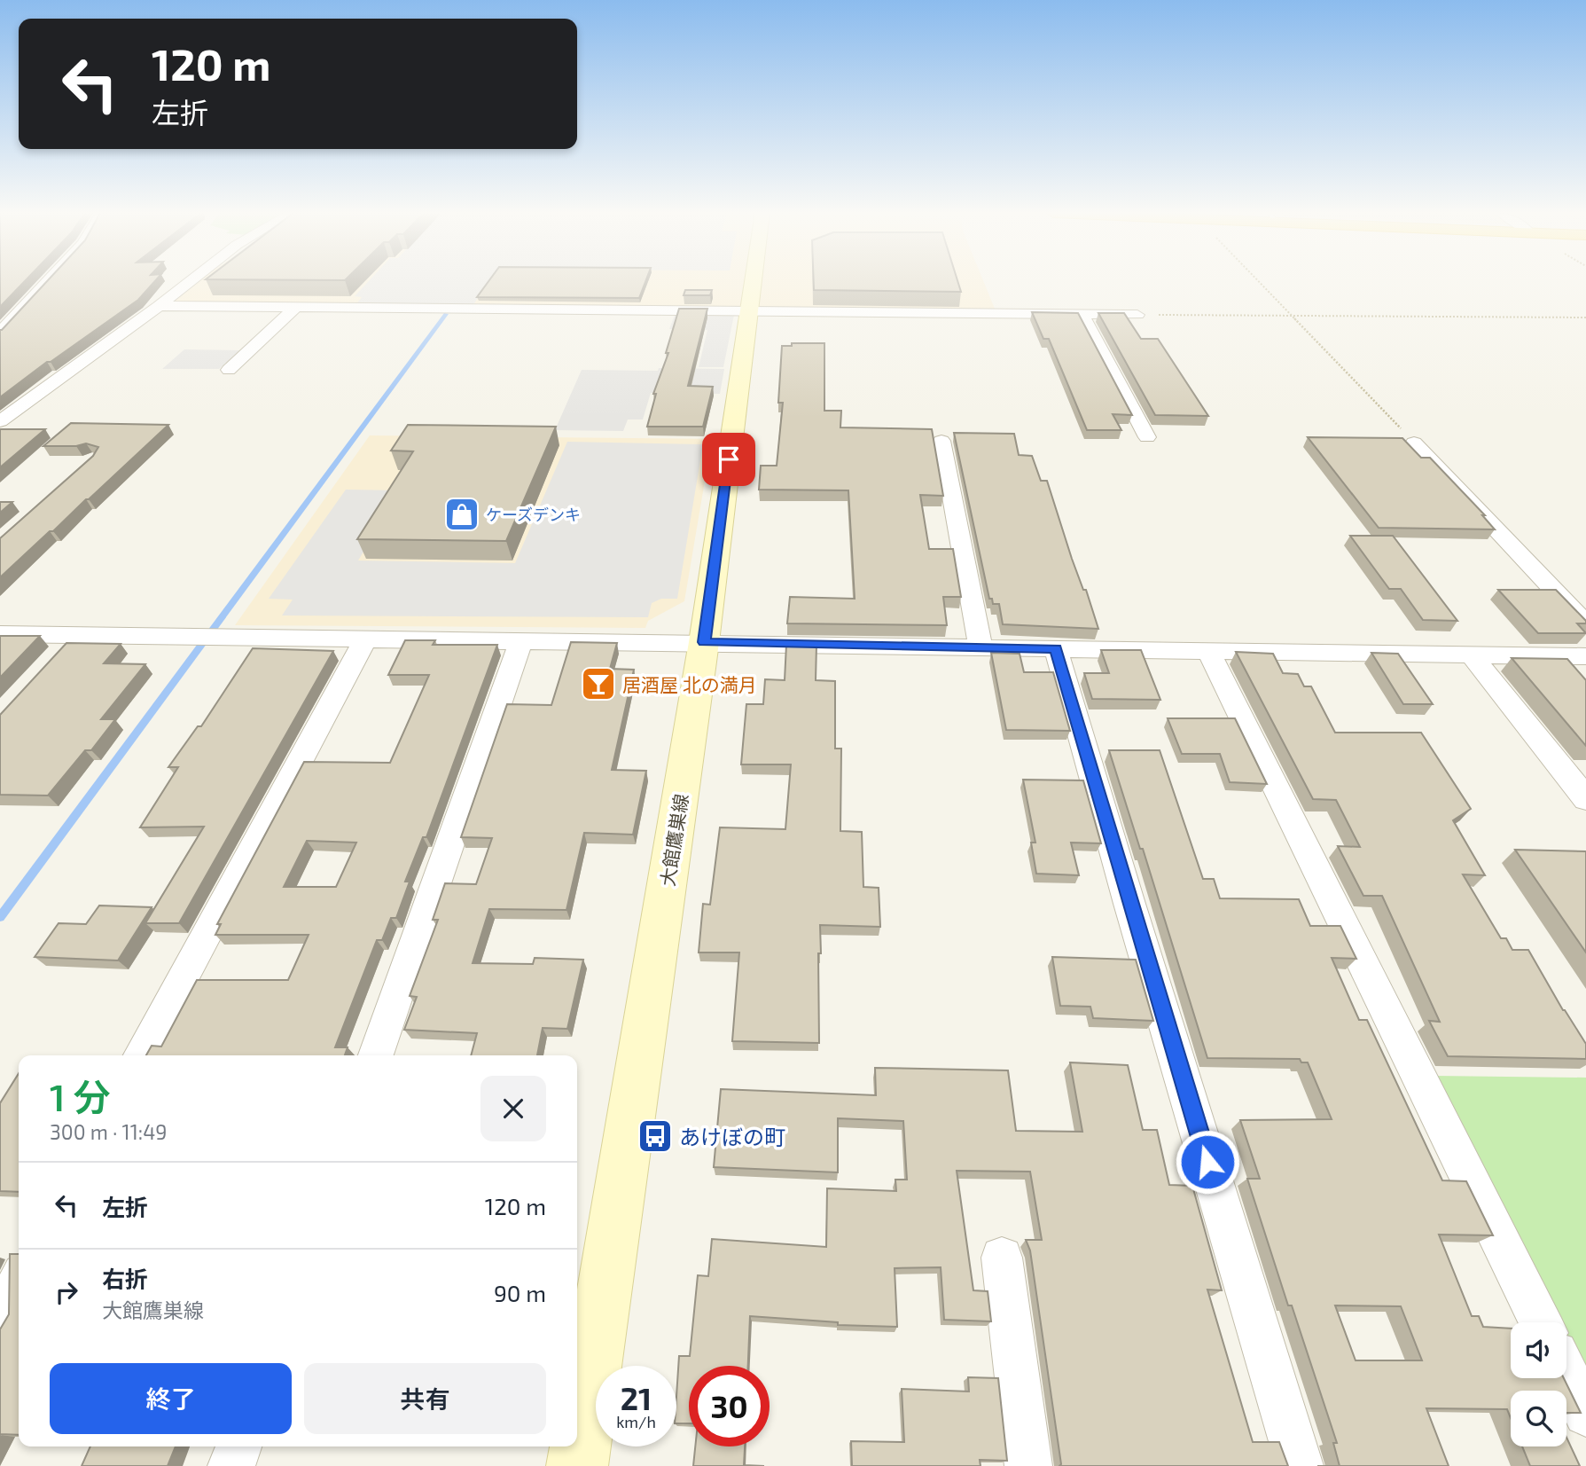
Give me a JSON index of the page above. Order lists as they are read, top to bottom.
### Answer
{
  "streets": {
    "main road": ["大館鷹巣線"]
  },
  "places": {
    "shop": ["ケーズデンキ"],
    "bar": ["居酒屋 北の満月"],
    "bus stop": ["あけぼの町"]
  },
  "page": {
    "turn": ["120 m", "左折"],
    "heading": ["1 分", "300 m · 11:49"],
    "list": [
      {
        "name": "左折",
        "value": "120 m"
      },
      {
        "name": "右折",
        "note": "大館鷹巣線",
        "value": "90 m"
      }
    ],
    "buttons": ["終了", "共有"],
    "speed": "21 km/h",
    "limit": "30"
  }
}
